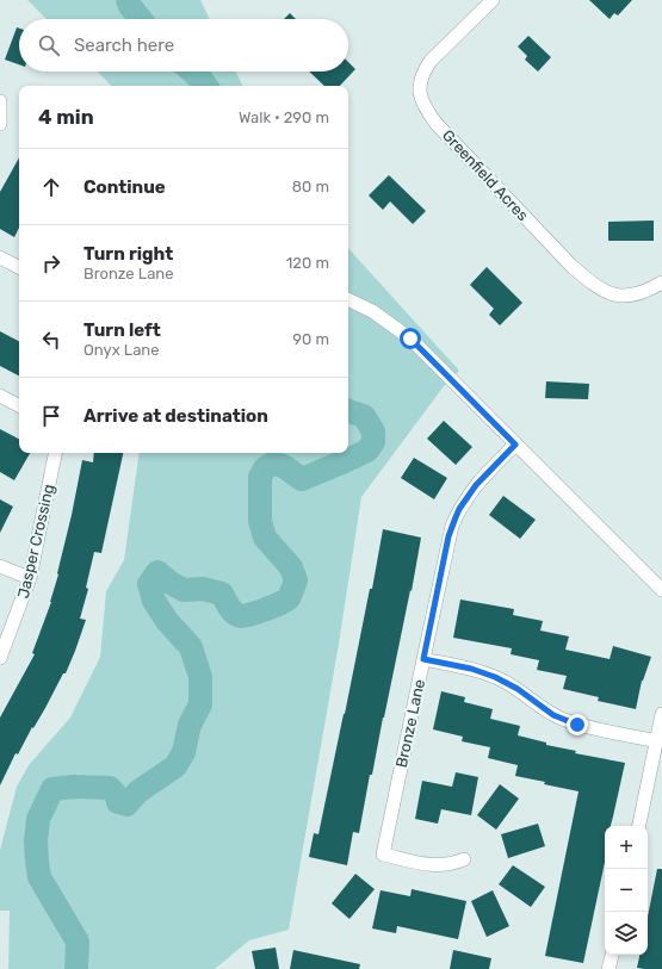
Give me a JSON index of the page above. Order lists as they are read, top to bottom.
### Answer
{
  "streets": {
    "street": ["Greenfield Acres", "Jasper Crossing", "Bronze Lane"]
  },
  "page": {
    "search": "Search here",
    "heading": ["4 min", "Walk · 290 m"],
    "list": [
      ["Continue", "80 m"],
      ["Turn right", "Bronze Lane", "120 m"],
      ["Turn left", "Onyx Lane", "90 m"],
      "Arrive at destination"
    ],
    "map_buttons": ["+", "−"]
  }
}
